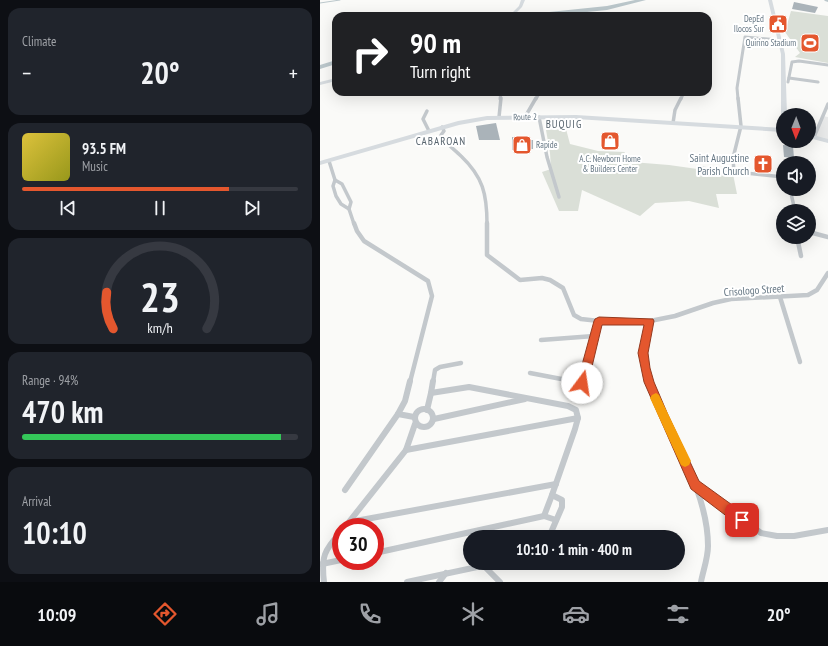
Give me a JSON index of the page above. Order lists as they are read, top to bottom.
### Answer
{
  "streets": {
    "highway": ["Route 2"],
    "street": ["Crisologo Street"]
  },
  "crossings": [
    ["Route 2", "Crisologo Street"]
  ],
  "districts": ["BUQUIG", "CABAROAN"],
  "places": {
    "public building": ["DepEd Ilocos Sur"],
    "sports": ["Quirino Stadium"],
    "shop": ["A.C. Newborn Home & Builders Center", "Rapide"],
    "church": ["Saint Augustine Parish Church"]
  },
  "north": "bottom",
  "page": {
    "tile": [
      "Climate",
      ["Range · 94%", "470 km"],
      ["Arrival", "10:10"]
    ],
    "turn": ["90 m", "Turn right"],
    "heat": ["−", "20°", "+"],
    "song": ["93.5 FM", "Music"],
    "limit": "30",
    "trip": "10:10 · 1 min · 400 m",
    "tabs": ["10:09", "20°"],
    "gauge": ["23", "km/h"]
  }
}
